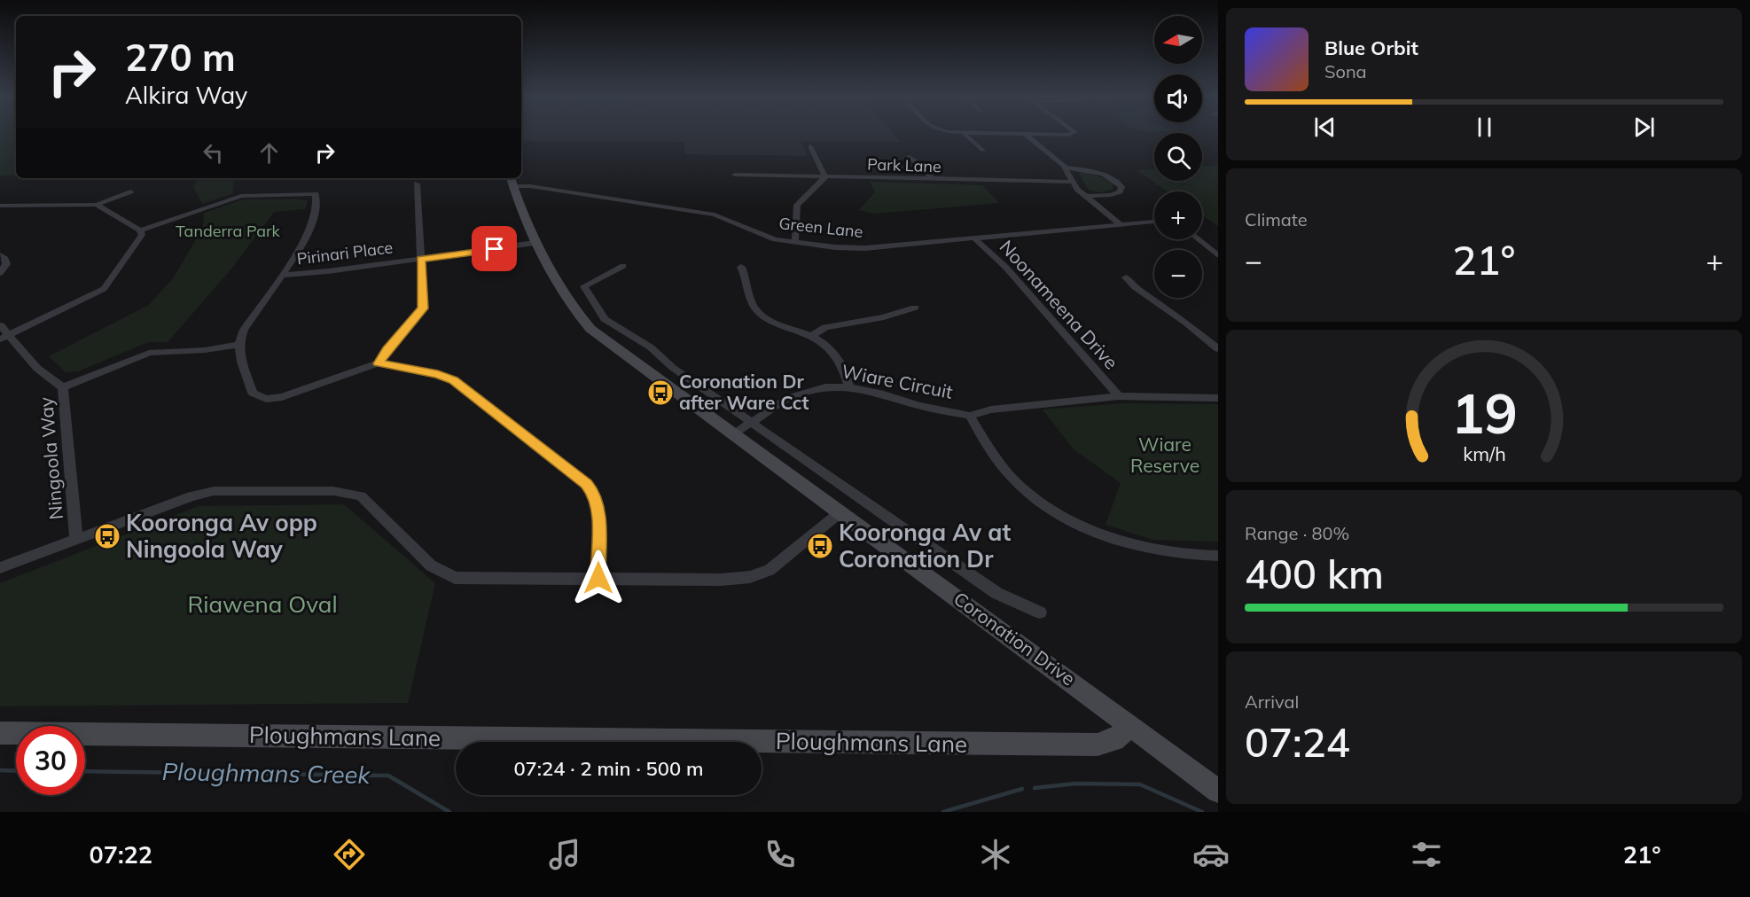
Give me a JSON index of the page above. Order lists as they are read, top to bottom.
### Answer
{
  "streets": {
    "main road": ["Coronation Drive", "Ploughmans Lane"],
    "street": [
      "Park Lane",
      "Green Lane",
      "Pirinari Place",
      "Noonameena Drive",
      "Wiare Circuit",
      "Ningoola Way"
    ]
  },
  "crossings": [
    ["Green Lane", "Noonameena Drive"],
    ["Green Lane", "Coronation Drive"],
    ["Pirinari Place", "Coronation Drive"],
    ["Noonameena Drive", "Wiare Circuit"],
    ["Wiare Circuit", "Coronation Drive"],
    ["Coronation Drive", "Ploughmans Lane"]
  ],
  "water": ["Ploughmans Creek"],
  "parks": ["Tanderra Park", "Wiare Reserve", "Riawena Oval"],
  "places": {
    "bus stop": ["Coronation Dr after Ware Cct", "Kooronga Av opp Ningoola Way", "Kooronga Av at Coronation Dr"]
  },
  "north": "left",
  "page": {
    "map_buttons": ["+", "−"],
    "turn": ["270 m", "Alkira Way"],
    "song": ["Blue Orbit", "Sona"],
    "tile": [
      "Climate",
      ["Range · 80%", "400 km"],
      ["Arrival", "07:24"]
    ],
    "heat": ["−", "21°", "+"],
    "limit": "30",
    "trip": "07:24 · 2 min · 500 m",
    "tabs": ["07:22", "21°"],
    "gauge": ["19", "km/h"]
  }
}
